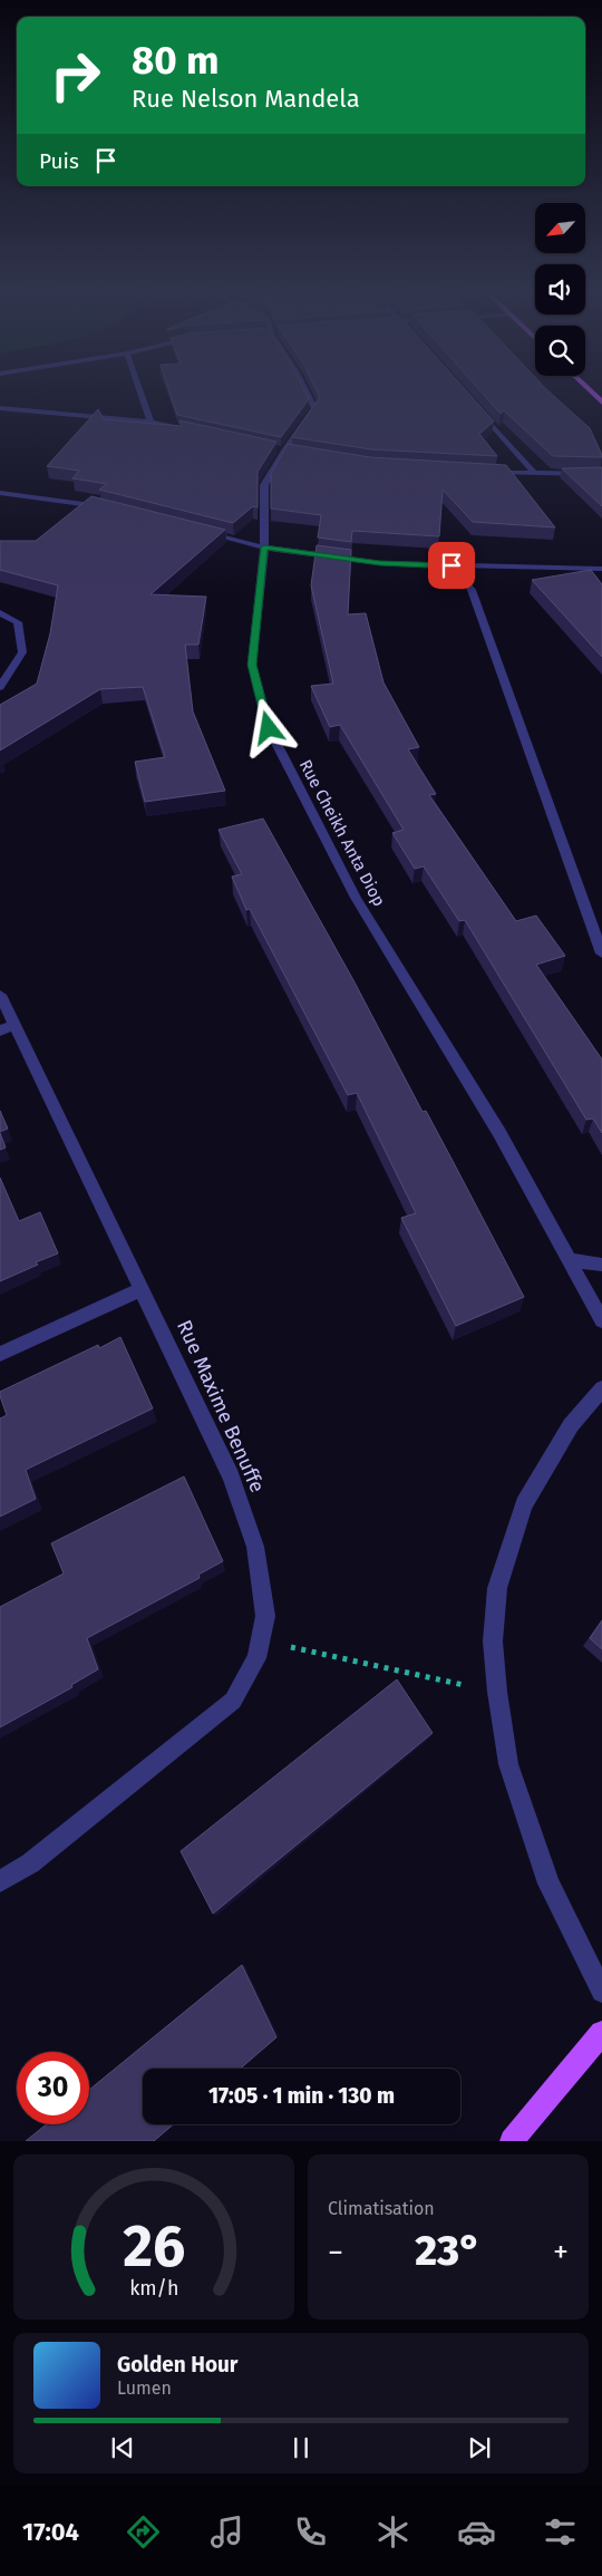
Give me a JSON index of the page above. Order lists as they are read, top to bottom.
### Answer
{
  "streets": {
    "street": ["Rue Cheikh Anta Diop", "Rue Maxime Benuffe"]
  },
  "north": "bottom left",
  "page": {
    "turn": ["80 m", "Rue Nelson Mandela"],
    "then": "Puis",
    "limit": "30",
    "trip": "17:05 · 1 min · 130 m",
    "tile": "Climatisation",
    "heat": ["−", "23°", "+"],
    "song": ["Golden Hour", "Lumen"],
    "tabs": "17:04",
    "gauge": ["26", "km/h"]
  }
}
